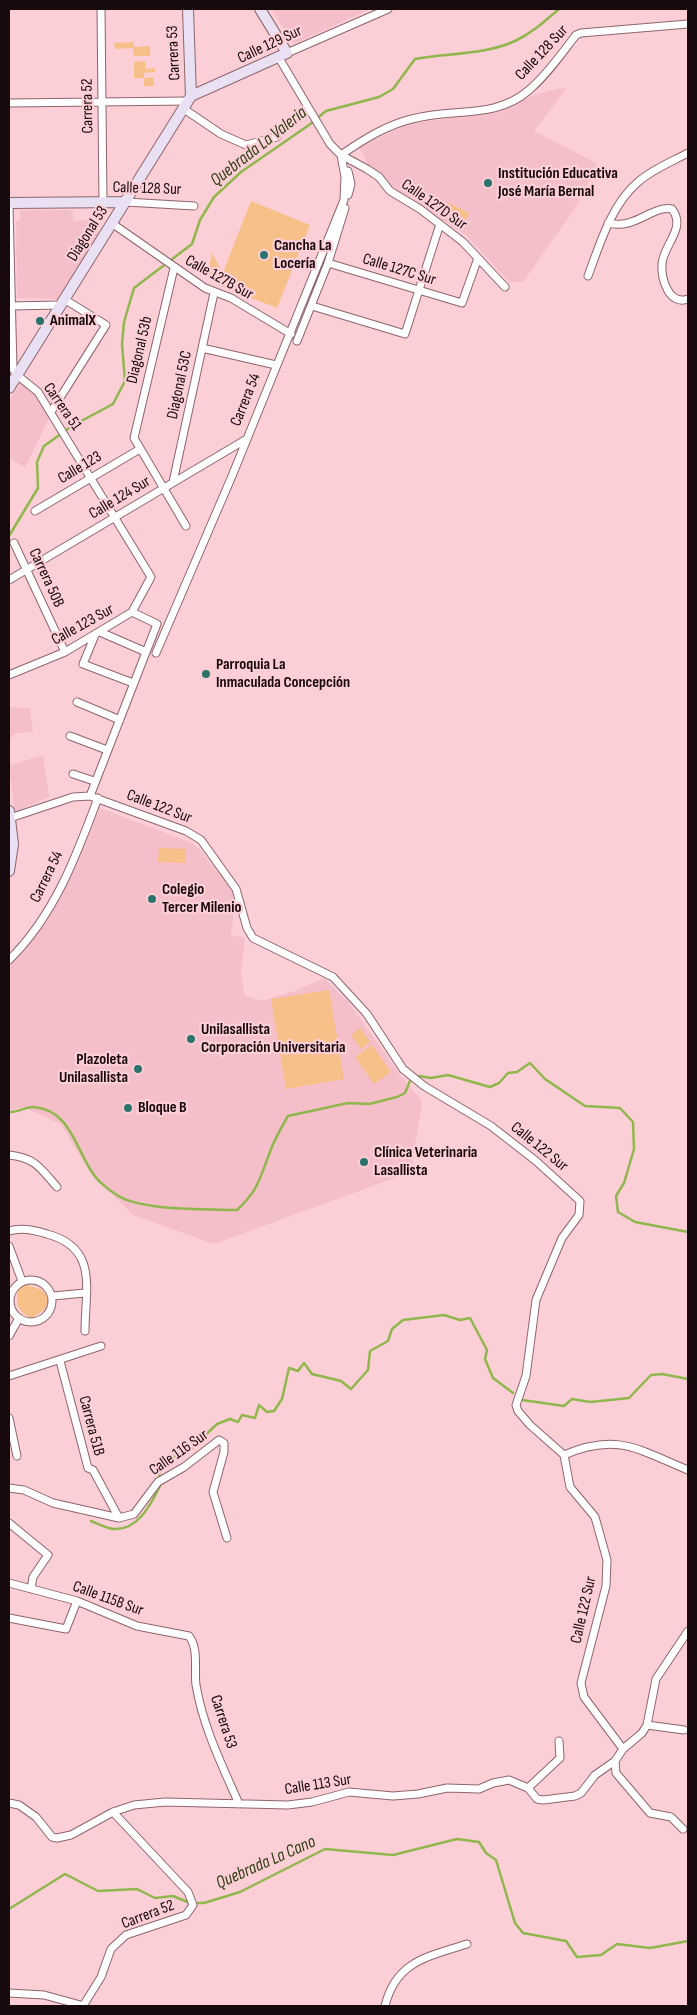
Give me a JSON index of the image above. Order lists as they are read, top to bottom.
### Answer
{
  "streets": {
    "street": [
      "Calle 129 Sur",
      "Carrera 53",
      "Calle 128 Sur",
      "Carrera 52",
      "Calle 127D Sur",
      "Diagonal 53",
      "Calle 127C Sur",
      "Calle 127B Sur",
      "Diagonal 53b",
      "Diagonal 53C",
      "Carrera 54",
      "Carrera 51",
      "Calle 123",
      "Calle 124 Sur",
      "Carrera 50B",
      "Calle 123 Sur",
      "Calle 122 Sur",
      "Carrera 51B",
      "Calle 116 Sur",
      "Calle 115B Sur",
      "Calle 113 Sur"
    ]
  },
  "crossings": [
    ["Calle 129 Sur", "Carrera 53"],
    ["Calle 129 Sur", "Carrera 52"],
    ["Calle 129 Sur", "Diagonal 53"],
    ["Carrera 53", "Diagonal 53"],
    ["Carrera 53", "Calle 115B Sur"],
    ["Carrera 53", "Calle 113 Sur"],
    ["Calle 128 Sur", "Carrera 52"],
    ["Calle 128 Sur", "Calle 127D Sur"],
    ["Calle 128 Sur", "Diagonal 53"],
    ["Calle 128 Sur", "Carrera 54"],
    ["Carrera 52", "Calle 113 Sur"],
    ["Calle 127D Sur", "Calle 127C Sur"],
    ["Calle 127D Sur", "Carrera 54"],
    ["Diagonal 53", "Calle 127B Sur"],
    ["Diagonal 53", "Carrera 51"],
    ["Calle 127B Sur", "Diagonal 53b"],
    ["Calle 127B Sur", "Diagonal 53C"],
    ["Calle 127B Sur", "Carrera 54"],
    ["Diagonal 53b", "Calle 123"],
    ["Diagonal 53C", "Calle 124 Sur"],
    ["Carrera 54", "Calle 124 Sur"],
    ["Carrera 54", "Calle 122 Sur"],
    ["Carrera 51", "Calle 123"],
    ["Carrera 51", "Calle 124 Sur"],
    ["Carrera 51", "Calle 123 Sur"],
    ["Calle 124 Sur", "Carrera 50B"],
    ["Carrera 50B", "Calle 123 Sur"],
    ["Calle 122 Sur", "Calle 113 Sur"],
    ["Carrera 51B", "Calle 116 Sur"]
  ],
  "water": ["Quebrada La Valeria", "Quebrada La Cano"],
  "places": [
    "Institución Educativa José María Bernal",
    "Cancha La Locería",
    "AnimalX",
    "Parroquia La Inmaculada Concepción",
    "Colegio Tercer Milenio",
    "Unilasallista Corporación Universitaria",
    "Plazoleta Unilasallista",
    "Bloque B",
    "Clínica Veterinaria Lasallista"
  ]
}
